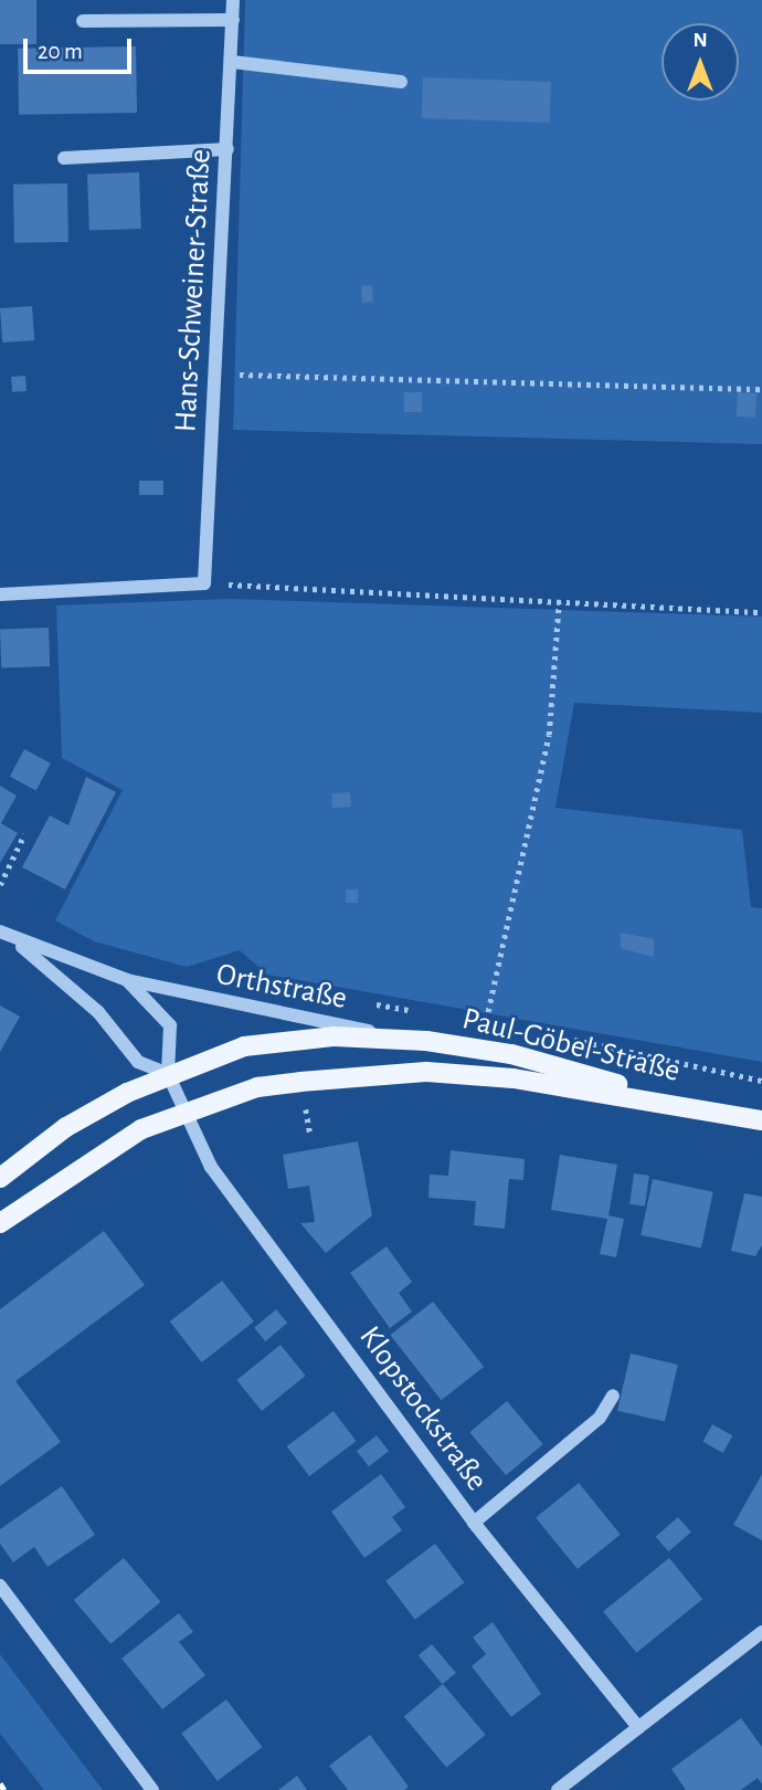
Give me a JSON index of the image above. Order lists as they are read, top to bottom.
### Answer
{
  "streets": {
    "main road": ["Paul-Göbel-Straße"],
    "street": ["Hans-Schweiner-Straße", "Orthstraße", "Klopstockstraße"]
  },
  "crossings": [
    ["Orthstraße", "Paul-Göbel-Straße"],
    ["Orthstraße", "Klopstockstraße"],
    ["Paul-Göbel-Straße", "Klopstockstraße"]
  ],
  "scale_bar": "20 m",
  "north": "top"
}
